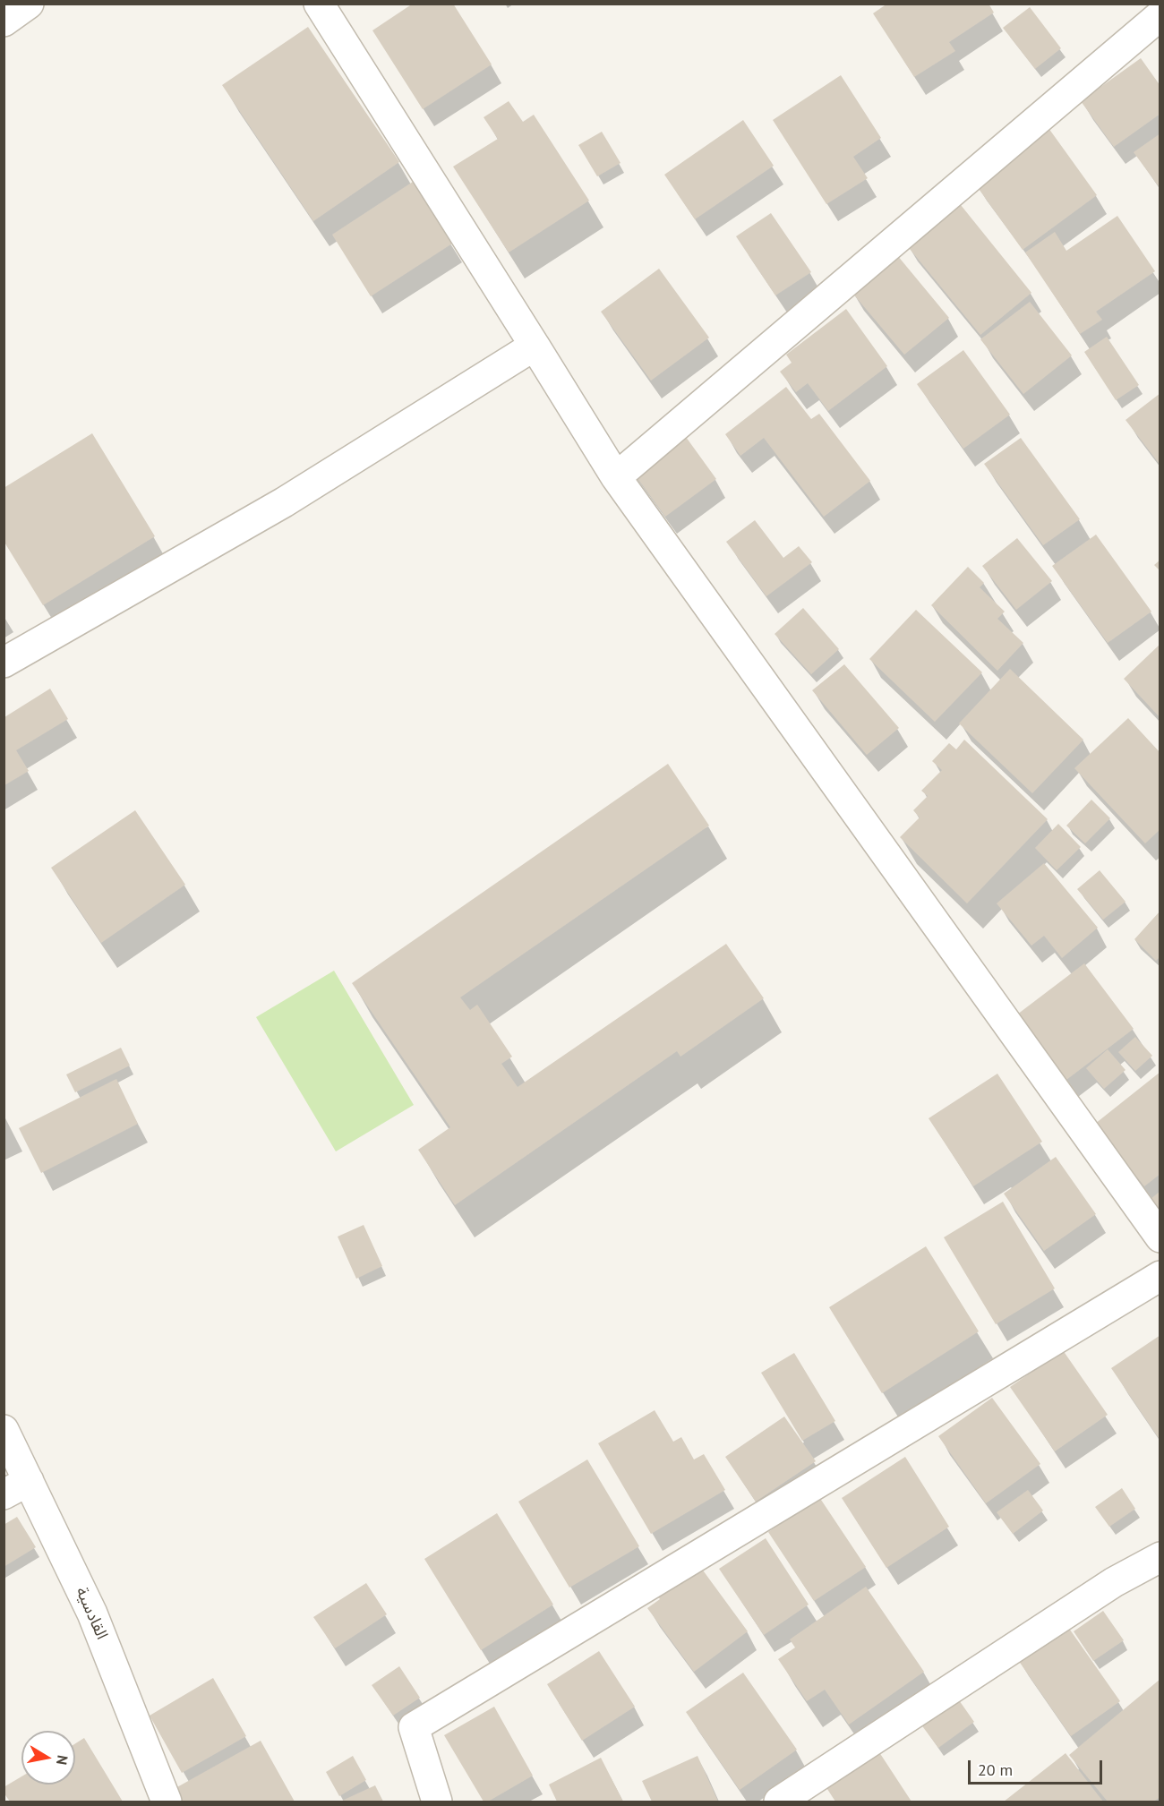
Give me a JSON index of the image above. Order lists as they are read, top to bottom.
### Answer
{
  "streets": {
    "street": ["القادسية"]
  },
  "scale_bar": "20 m",
  "north": "right"
}
